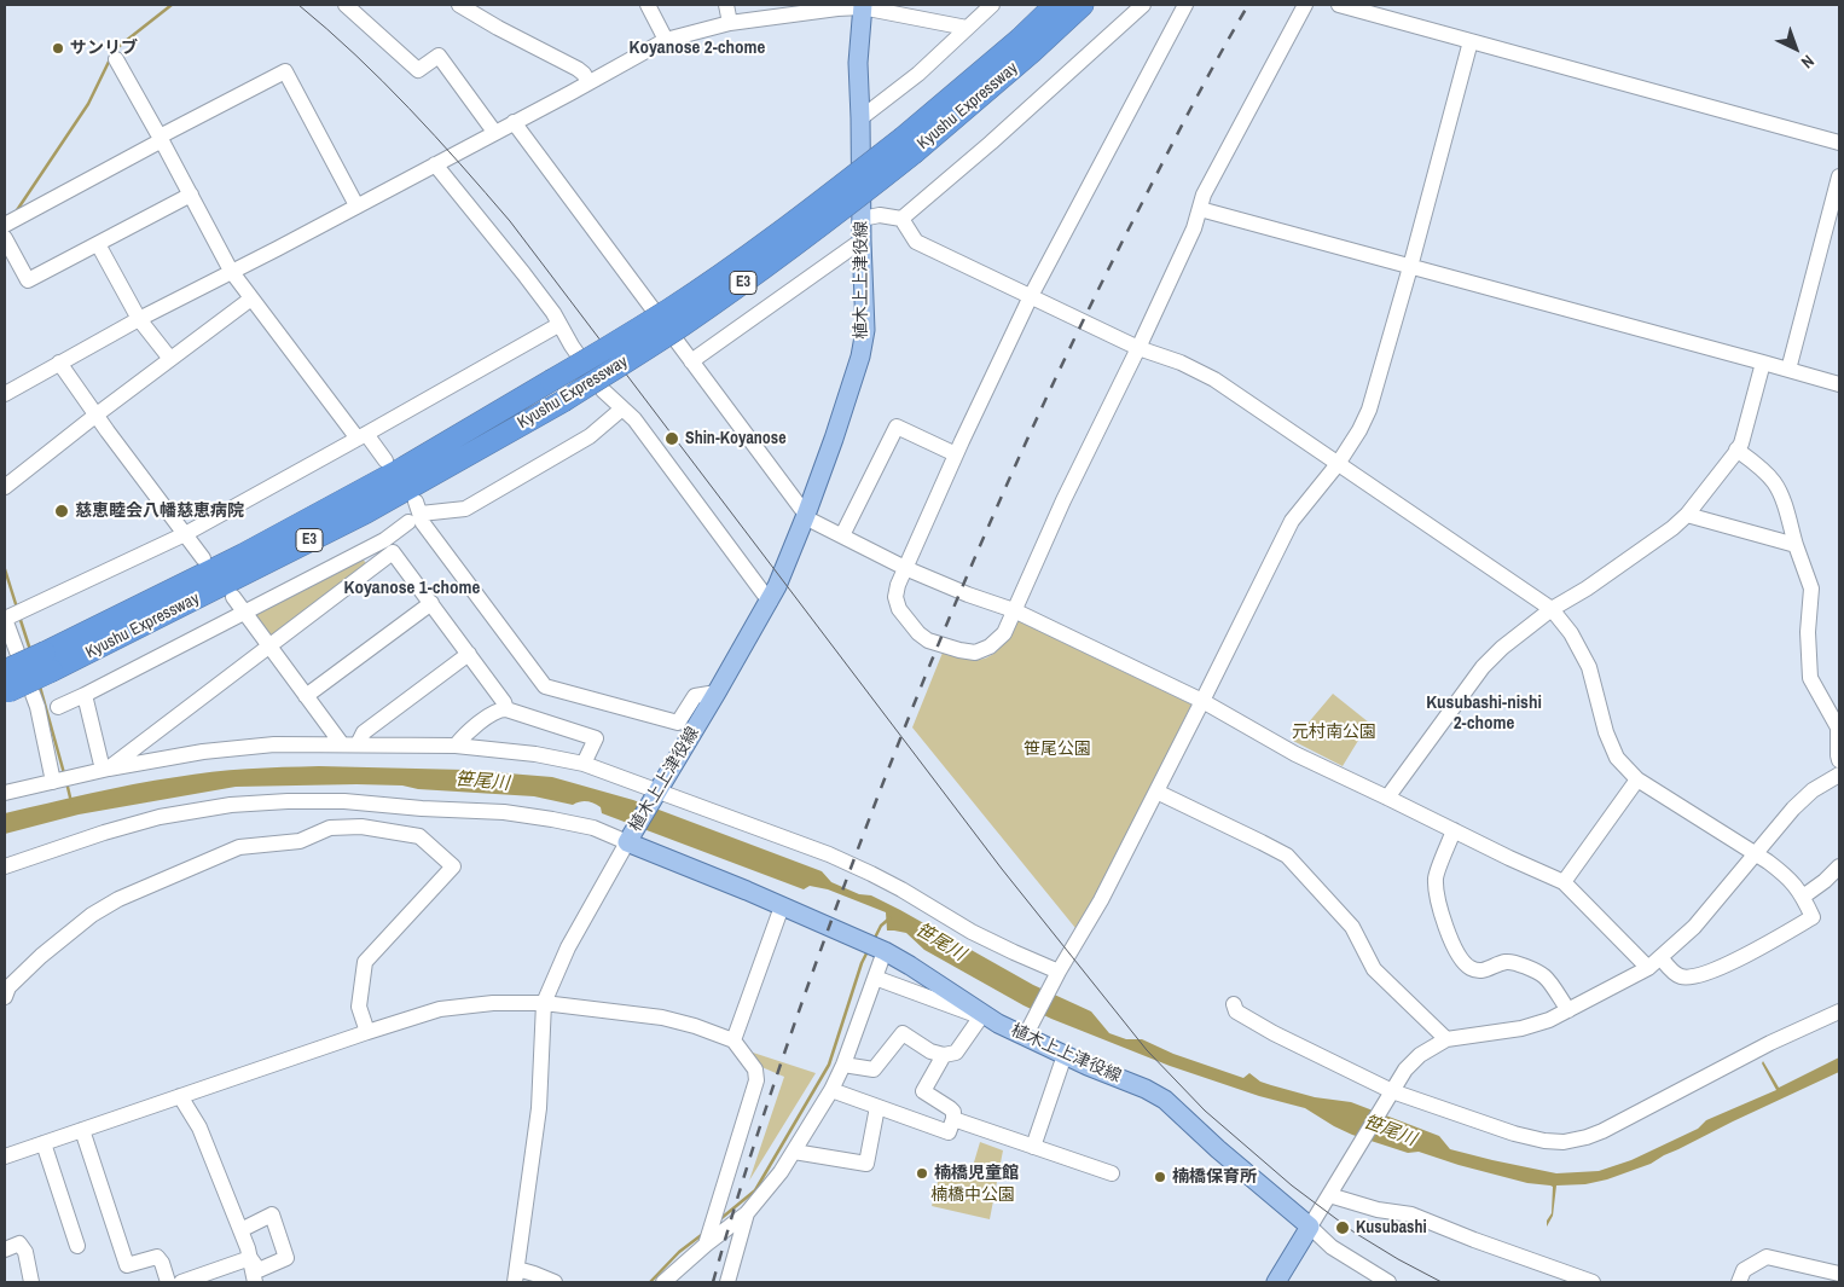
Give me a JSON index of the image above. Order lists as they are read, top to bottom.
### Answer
{
  "streets": {
    "highway": ["Kyushu Expressway", "E3"],
    "main road": ["植木上上津役線"]
  },
  "districts": ["Koyanose 2-chome", "Koyanose 1-chome", "Kusubashi-nishi 2-chome"],
  "water": ["笹尾川"],
  "parks": ["元村南公園", "笹尾公園", "楠橋中公園"],
  "places": [
    "サンリブ",
    "Shin-Koyanose",
    "慈恵睦会八幡慈恵病院",
    "楠橋児童館",
    "楠橋保育所",
    "Kusubashi"
  ],
  "north": "bottom right"
}
